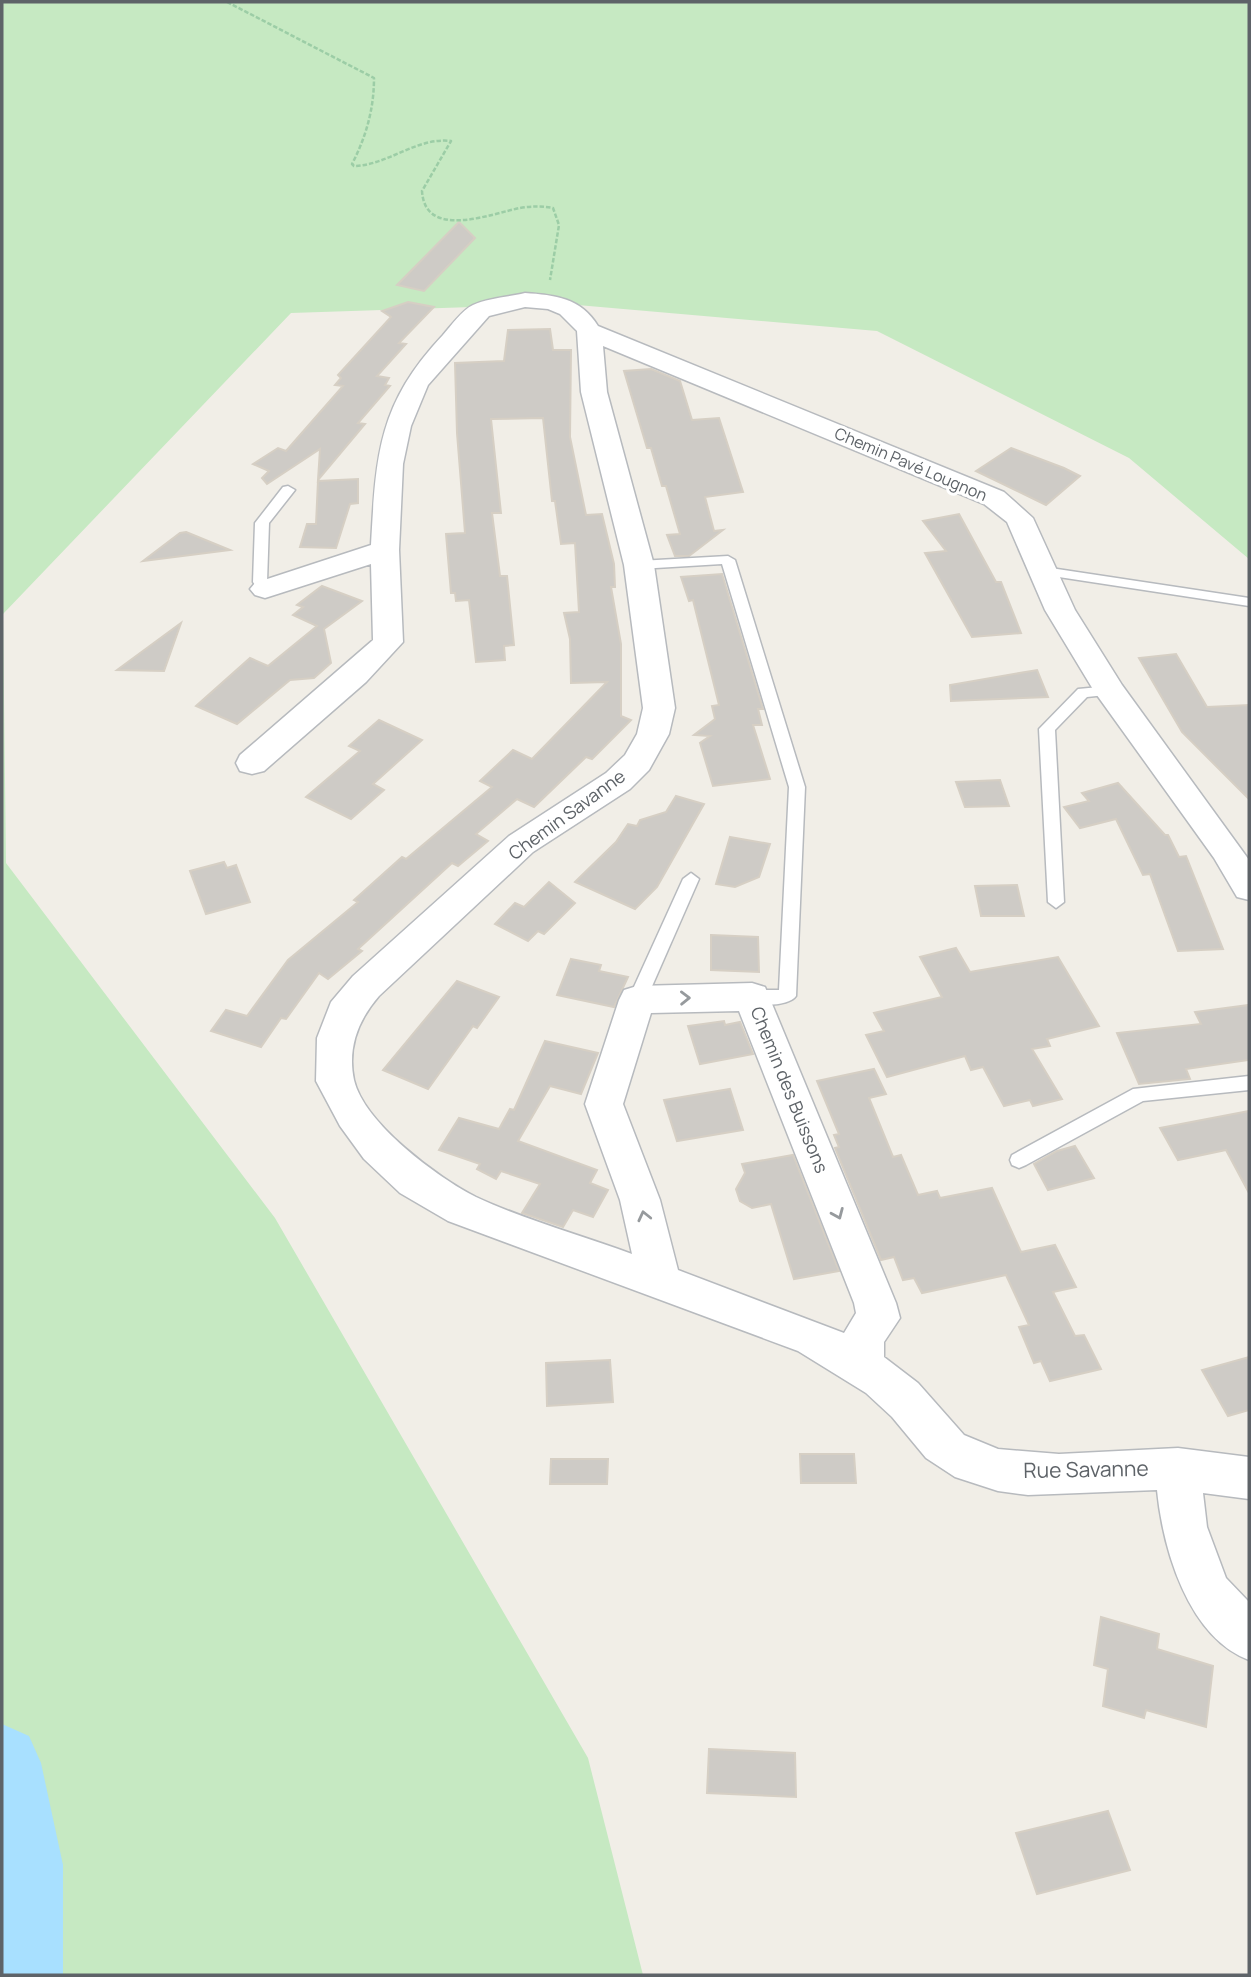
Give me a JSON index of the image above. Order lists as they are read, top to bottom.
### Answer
{
  "streets": {
    "street": [
      "Chemin Pavé Lougnon",
      "Chemin Savanne",
      "Chemin des Buissons",
      "Rue Savanne"
    ]
  },
  "crossings": [
    ["Chemin Pavé Lougnon", "Chemin Savanne"],
    ["Chemin Savanne", "Chemin des Buissons"],
    ["Chemin Savanne", "Rue Savanne"],
    ["Chemin des Buissons", "Rue Savanne"]
  ],
  "one_way": ["Chemin des Buissons"]
}
